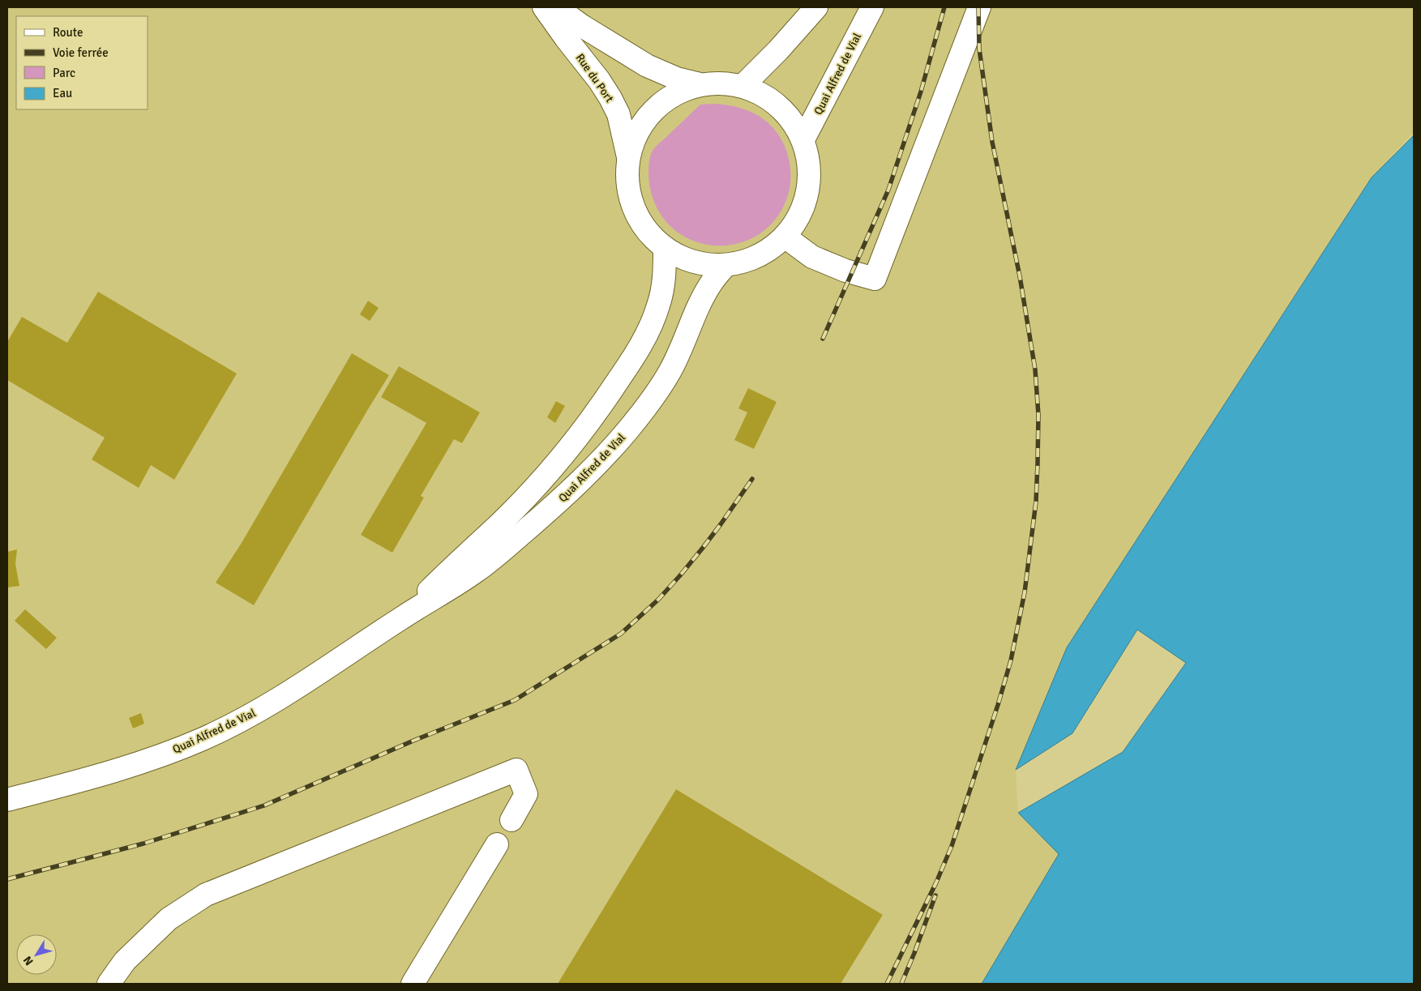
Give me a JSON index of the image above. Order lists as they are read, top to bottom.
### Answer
{
  "streets": {
    "main road": ["Quai Alfred de Vial", "Rue du Port"]
  },
  "legend": [
    "Route",
    "Voie ferrée",
    "Parc",
    "Eau"
  ],
  "north": "bottom left"
}
